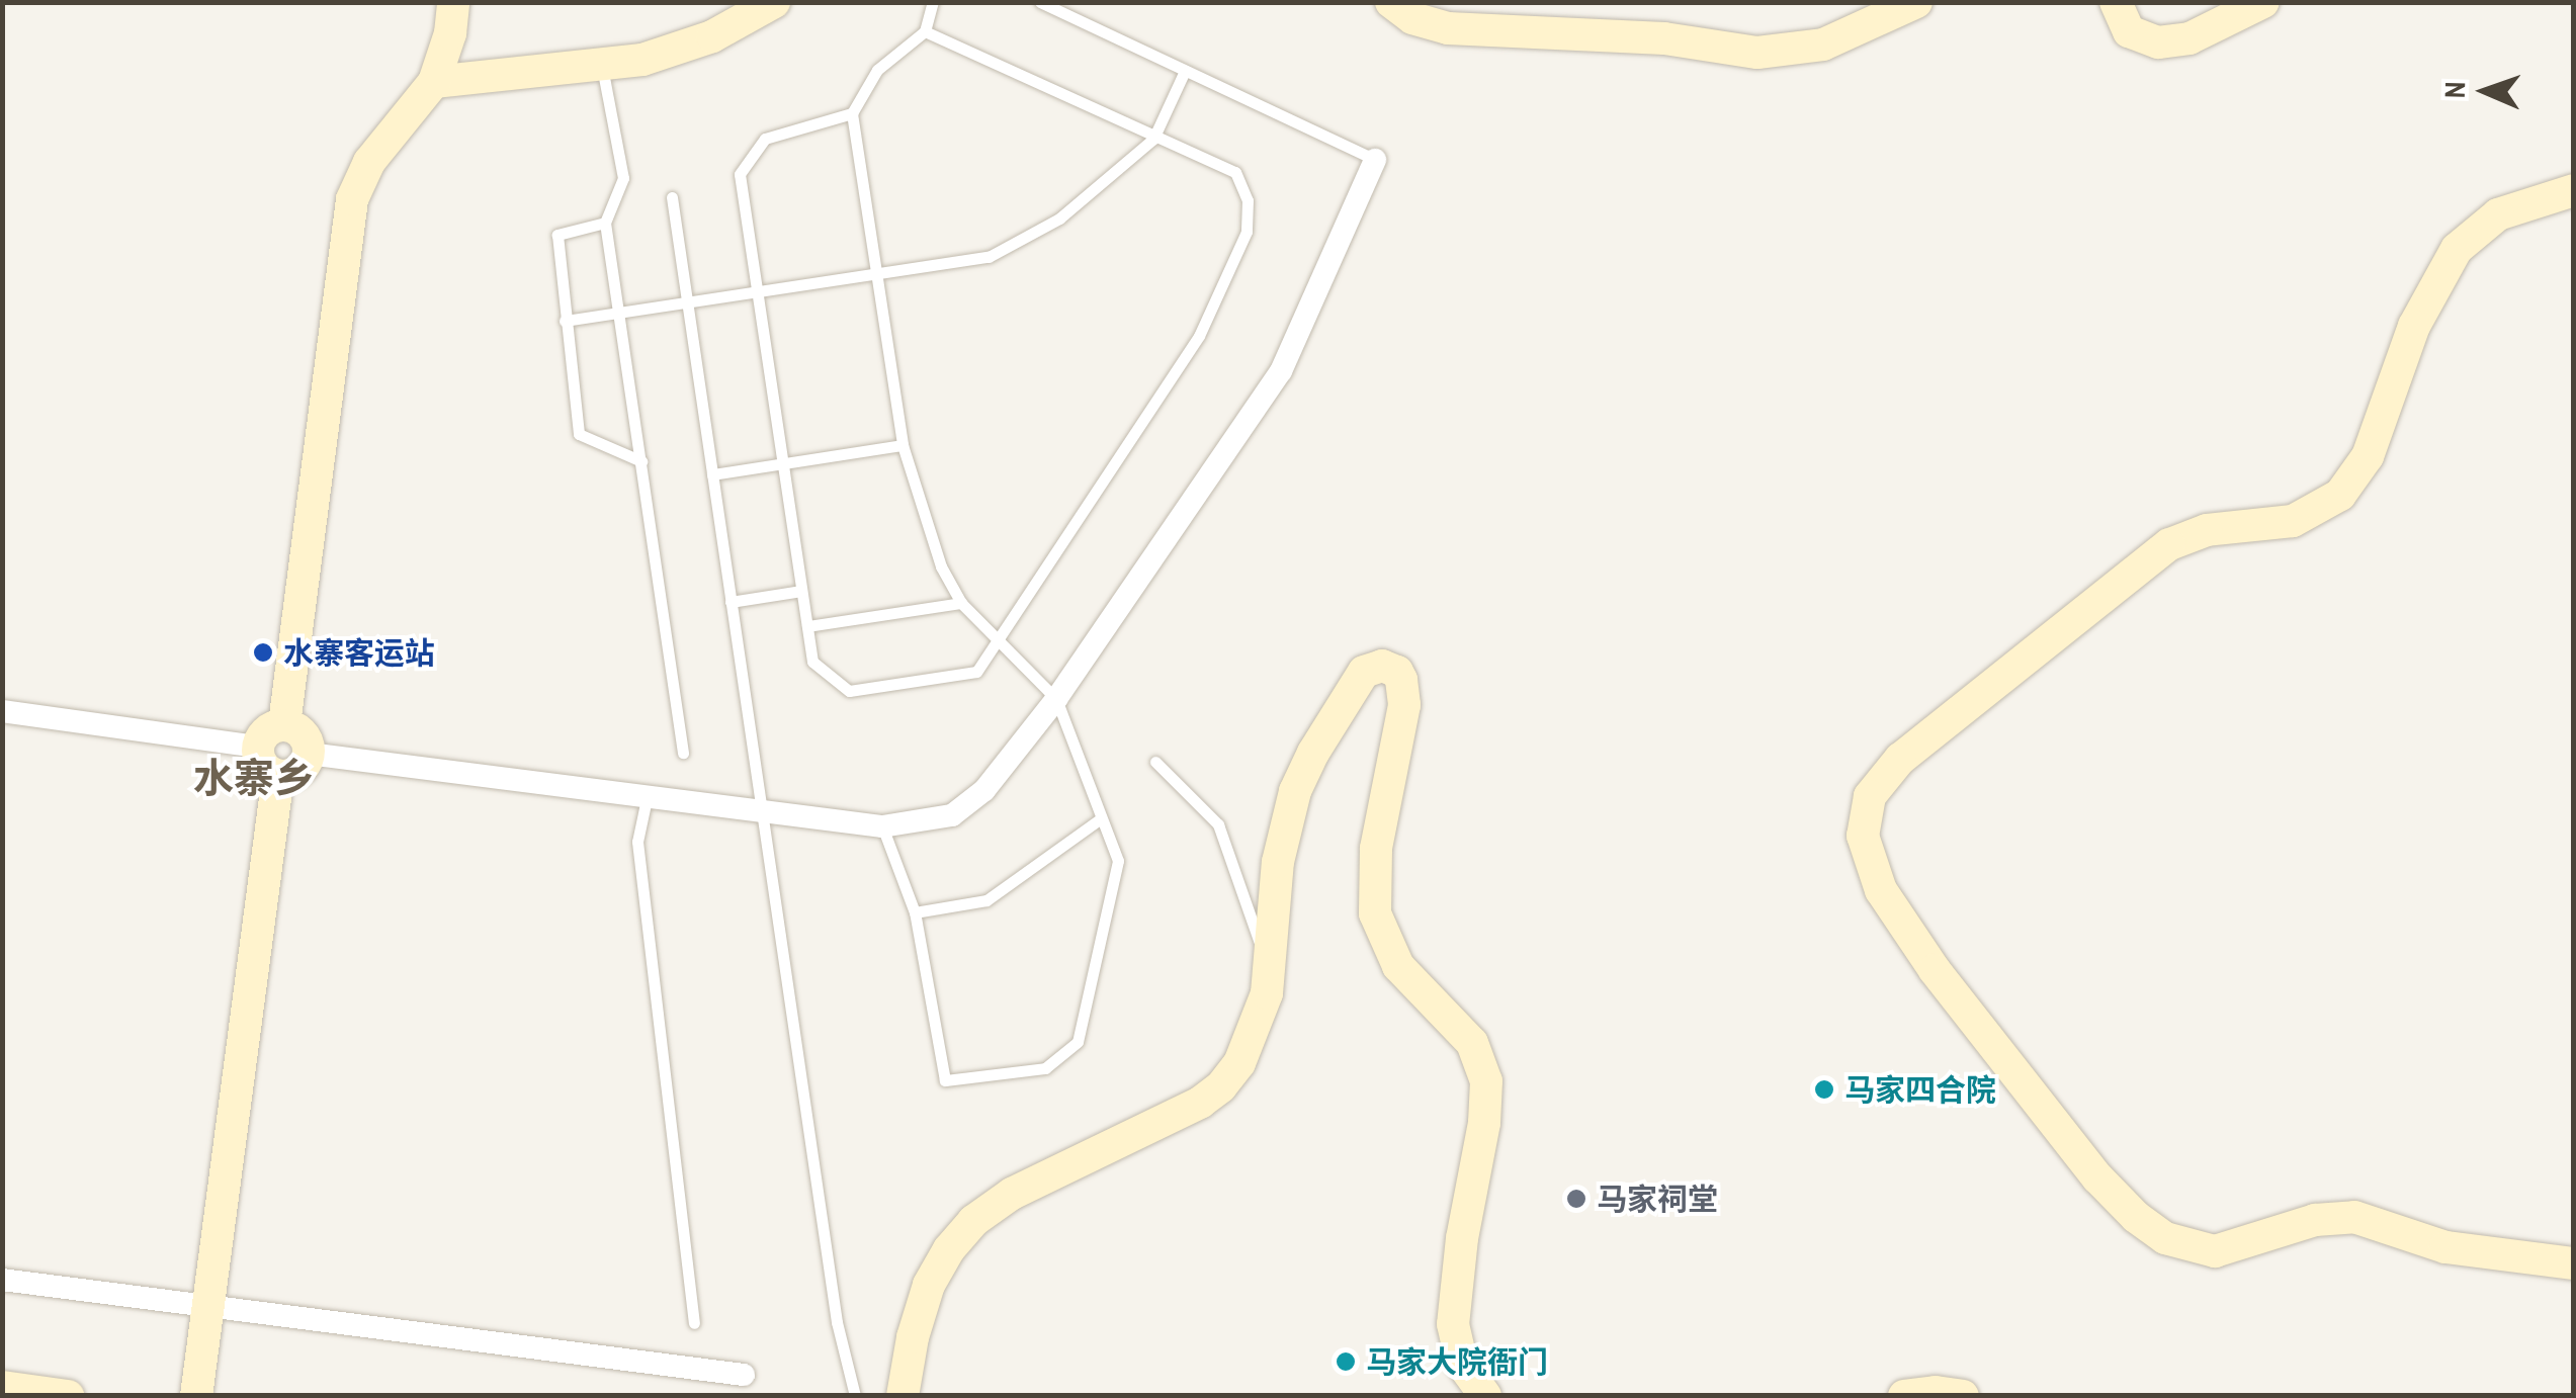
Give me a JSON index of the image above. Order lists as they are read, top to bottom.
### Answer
{
  "districts": ["水寨乡"],
  "places": [
    "水寨客运站",
    "马家四合院",
    "马家祠堂",
    "马家大院衙门"
  ],
  "north": "left"
}
